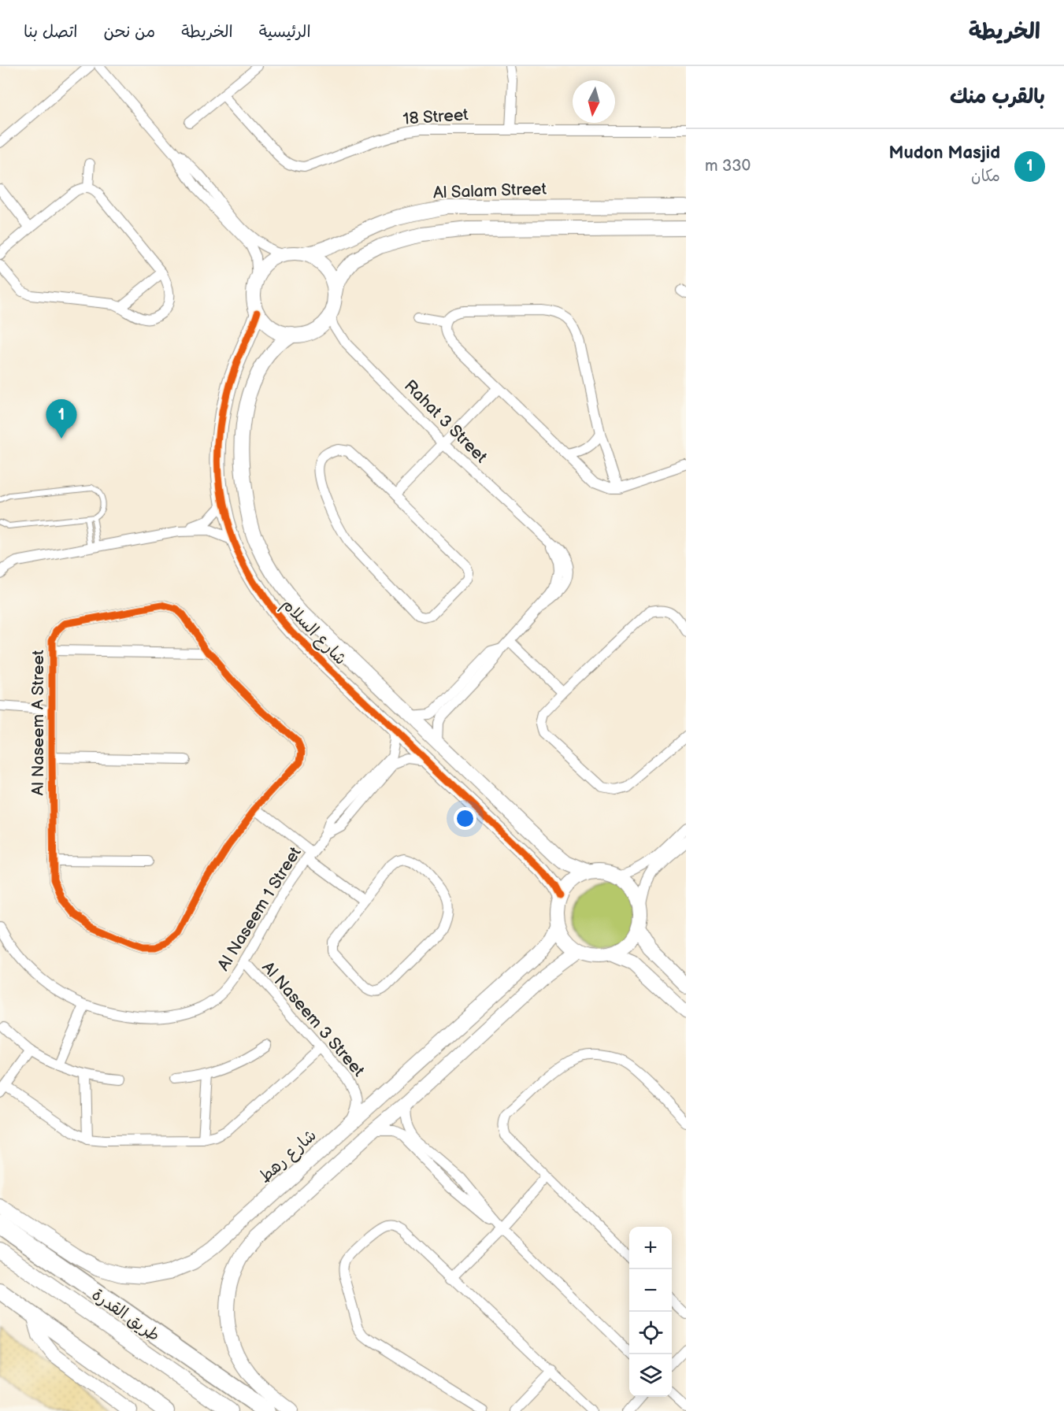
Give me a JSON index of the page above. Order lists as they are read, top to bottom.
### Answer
{
  "streets": {
    "main road": ["طريق القدرة"],
    "street": [
      "18 Street",
      "Al Salam Street",
      "Rahat 3 Street",
      "شارع السلام",
      "Al Naseem A Street",
      "Al Naseem 1 Street",
      "Al Naseem 3 Street",
      "شارع رهط"
    ]
  },
  "crossings": [
    ["Al Salam Street", "Rahat 3 Street"],
    ["Al Salam Street", "شارع السلام"],
    ["Rahat 3 Street", "شارع السلام"],
    ["شارع السلام", "Al Naseem 1 Street"],
    ["شارع السلام", "شارع رهط"],
    ["Al Naseem 1 Street", "Al Naseem 3 Street"],
    ["Al Naseem 3 Street", "شارع رهط"]
  ],
  "north": "bottom",
  "page": {
    "header": "الخريطة",
    "nav": [
      "الرئيسية",
      "الخريطة",
      "من نحن",
      "اتصل بنا"
    ],
    "heading": "بالقرب منك",
    "list": [
      {
        "mark": "1",
        "name": "Mudon Masjid",
        "note": "مكان",
        "value": "330 m"
      }
    ],
    "pins": "1",
    "map_buttons": ["+", "−"]
  }
}
